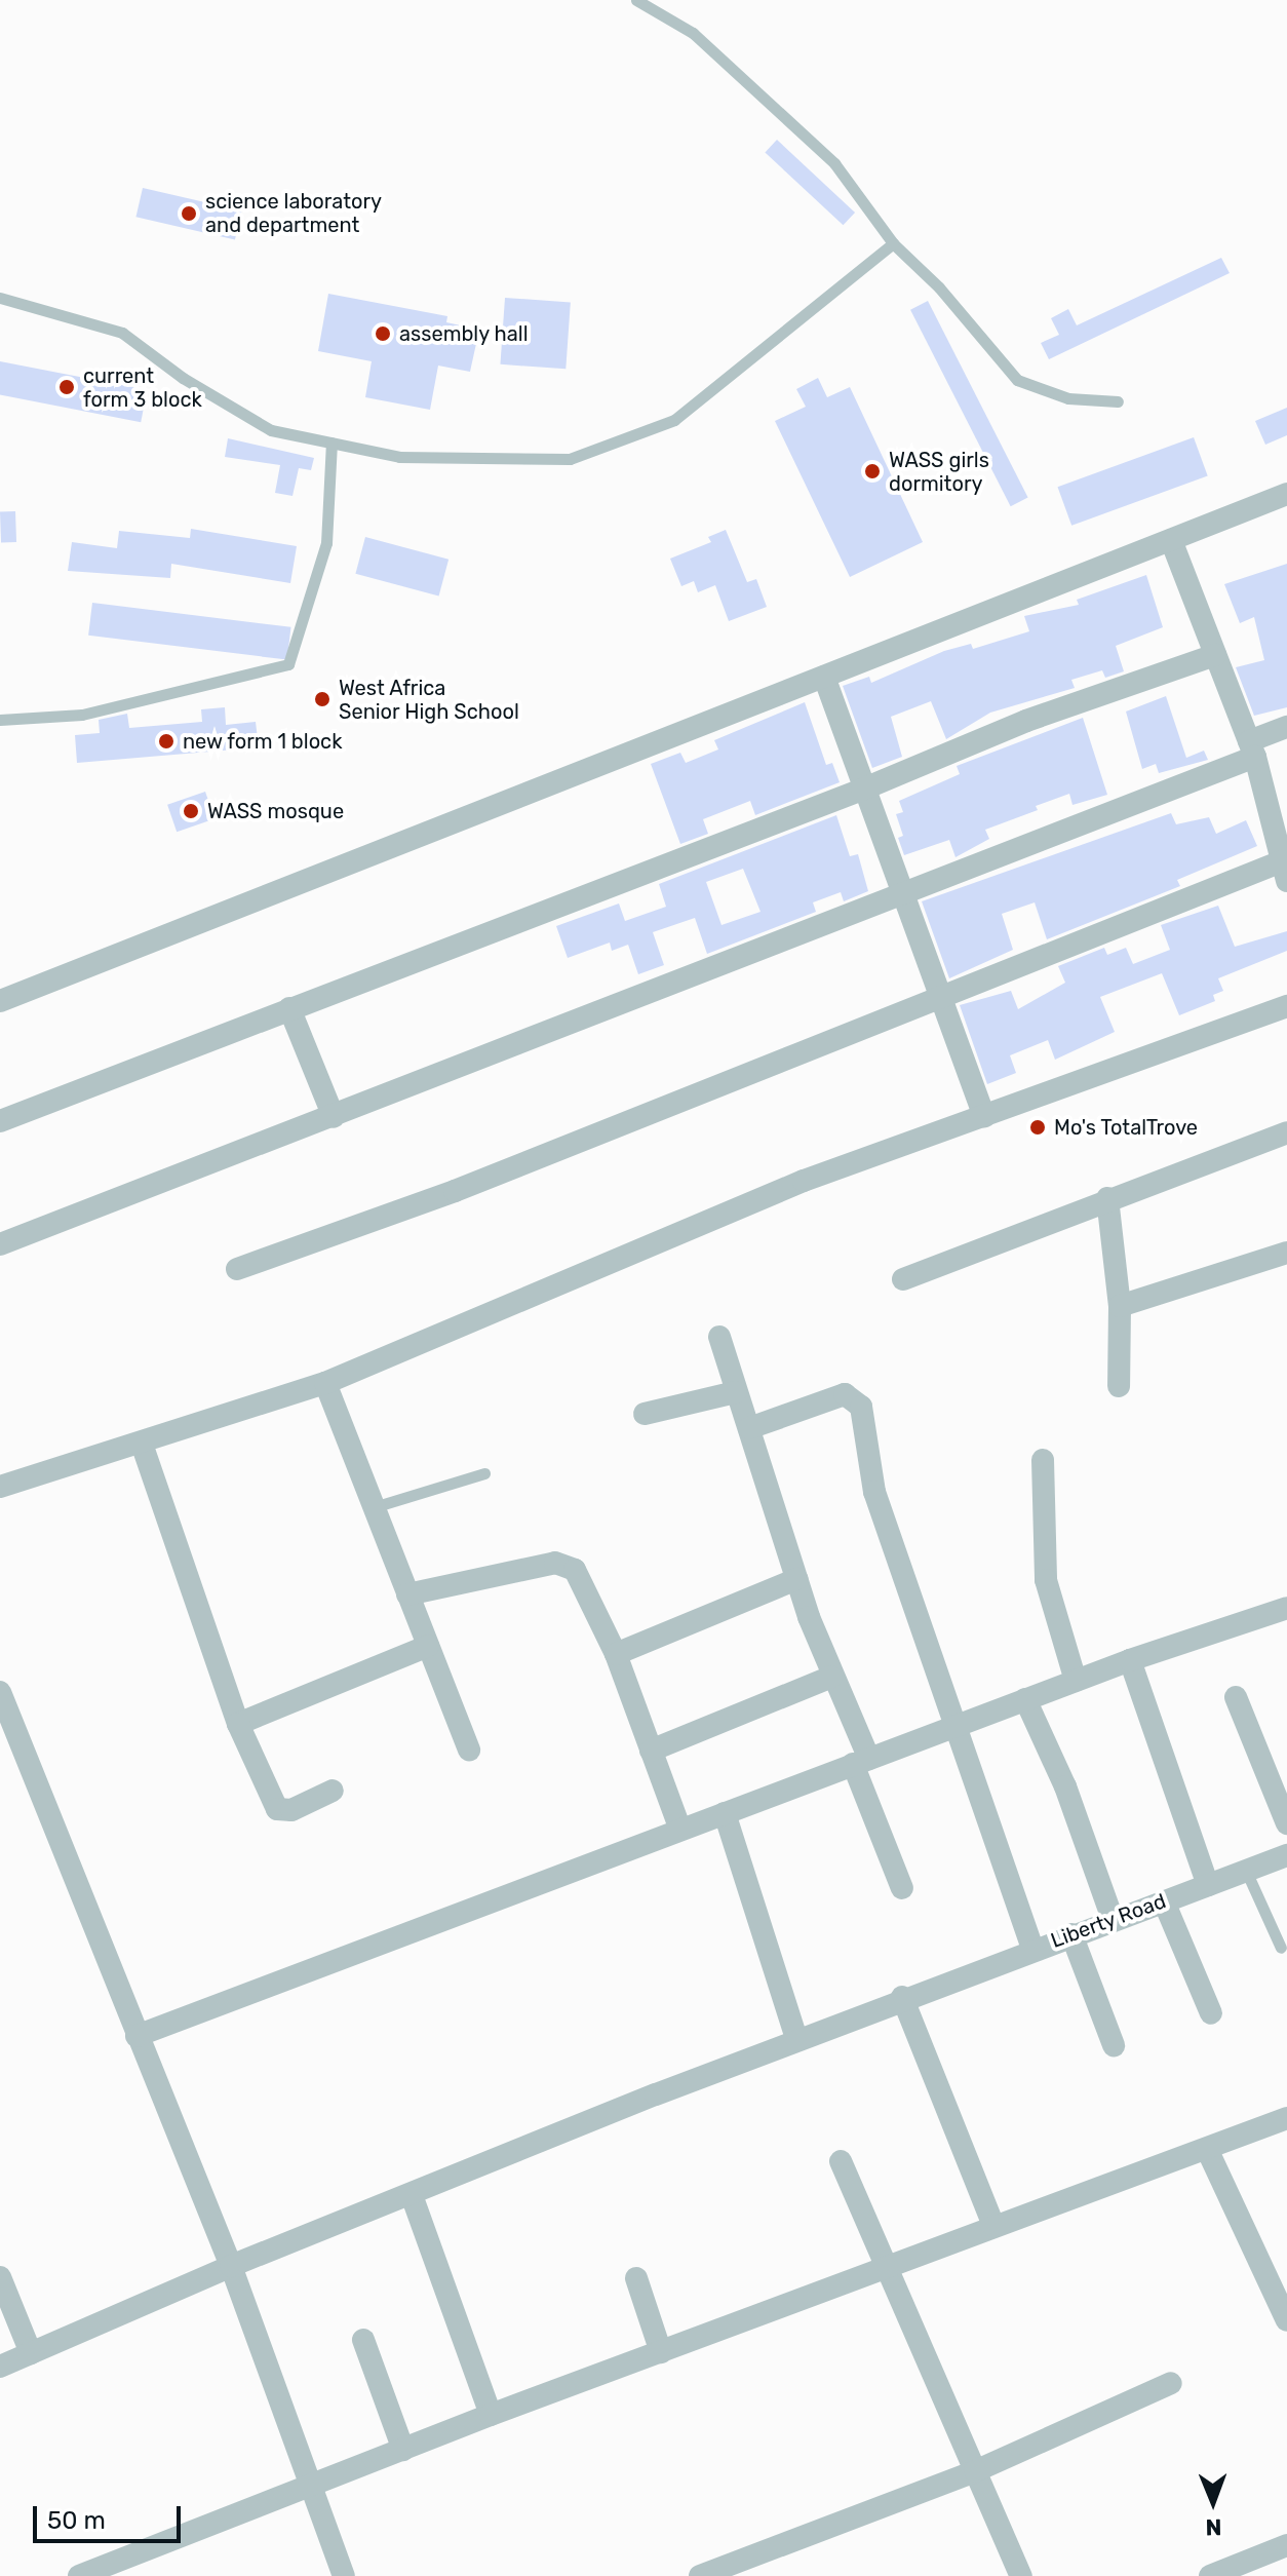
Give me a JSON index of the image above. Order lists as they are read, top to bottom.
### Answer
{
  "streets": {
    "street": ["Liberty Road"]
  },
  "places": [
    "science laboratory and department",
    "assembly hall",
    "current form 3 block",
    "WASS girls dormitory",
    "West Africa Senior High School",
    "new form 1 block",
    "WASS mosque",
    "Mo's TotalTrove"
  ],
  "scale_bar": "50 m",
  "north": "bottom"
}
